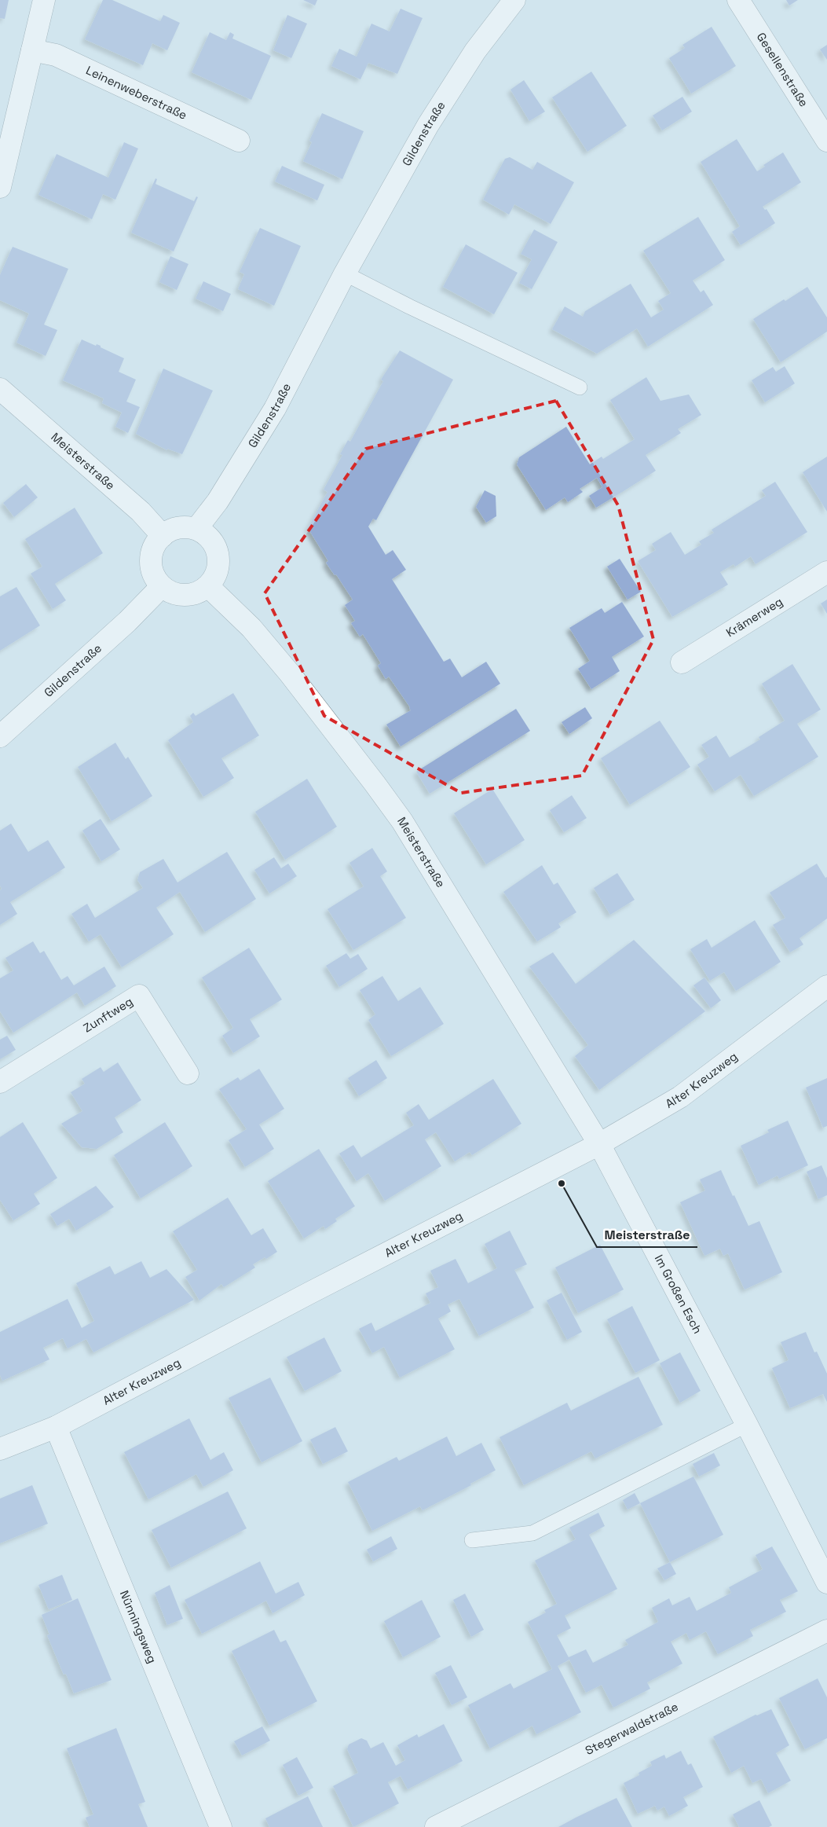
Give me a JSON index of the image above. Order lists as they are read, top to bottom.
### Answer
{
  "streets": {
    "street": [
      "Gesellenstraße",
      "Leinenweberstraße",
      "Gildenstraße",
      "Meisterstraße",
      "Krämerweg",
      "Zunftweg",
      "Alter Kreuzweg",
      "Im Großen Esch",
      "Nünningsweg",
      "Stegerwaldstraße"
    ]
  },
  "crossings": [
    ["Gildenstraße", "Meisterstraße"],
    ["Meisterstraße", "Alter Kreuzweg"],
    ["Meisterstraße", "Im Großen Esch"],
    ["Alter Kreuzweg", "Im Großen Esch"],
    ["Alter Kreuzweg", "Nünningsweg"]
  ],
  "places": ["Meisterstraße"]
}
